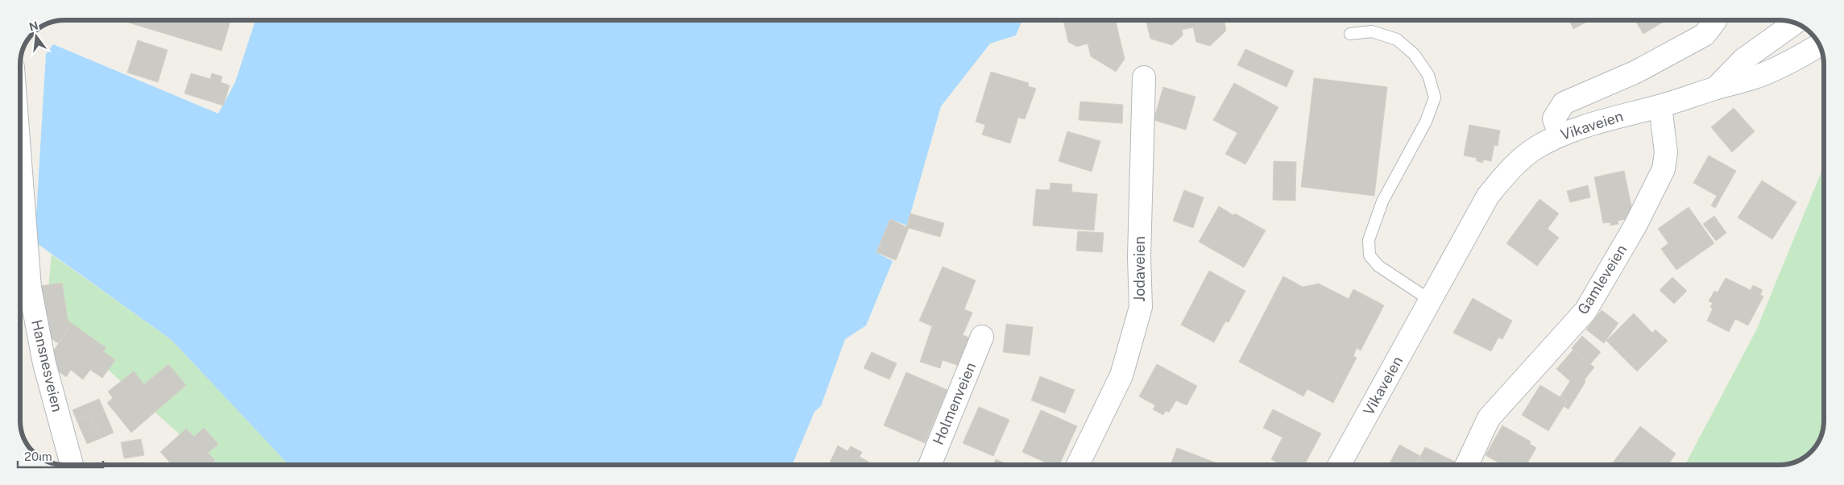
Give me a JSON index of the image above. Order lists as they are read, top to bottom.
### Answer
{
  "streets": {
    "street": [
      "Vikaveien",
      "Jodaveien",
      "Gamleveien",
      "Hansnesveien",
      "Holmenveien"
    ]
  },
  "crossings": [
    ["Vikaveien", "Gamleveien"]
  ],
  "scale_bar": "20 m",
  "north": "top"
}
